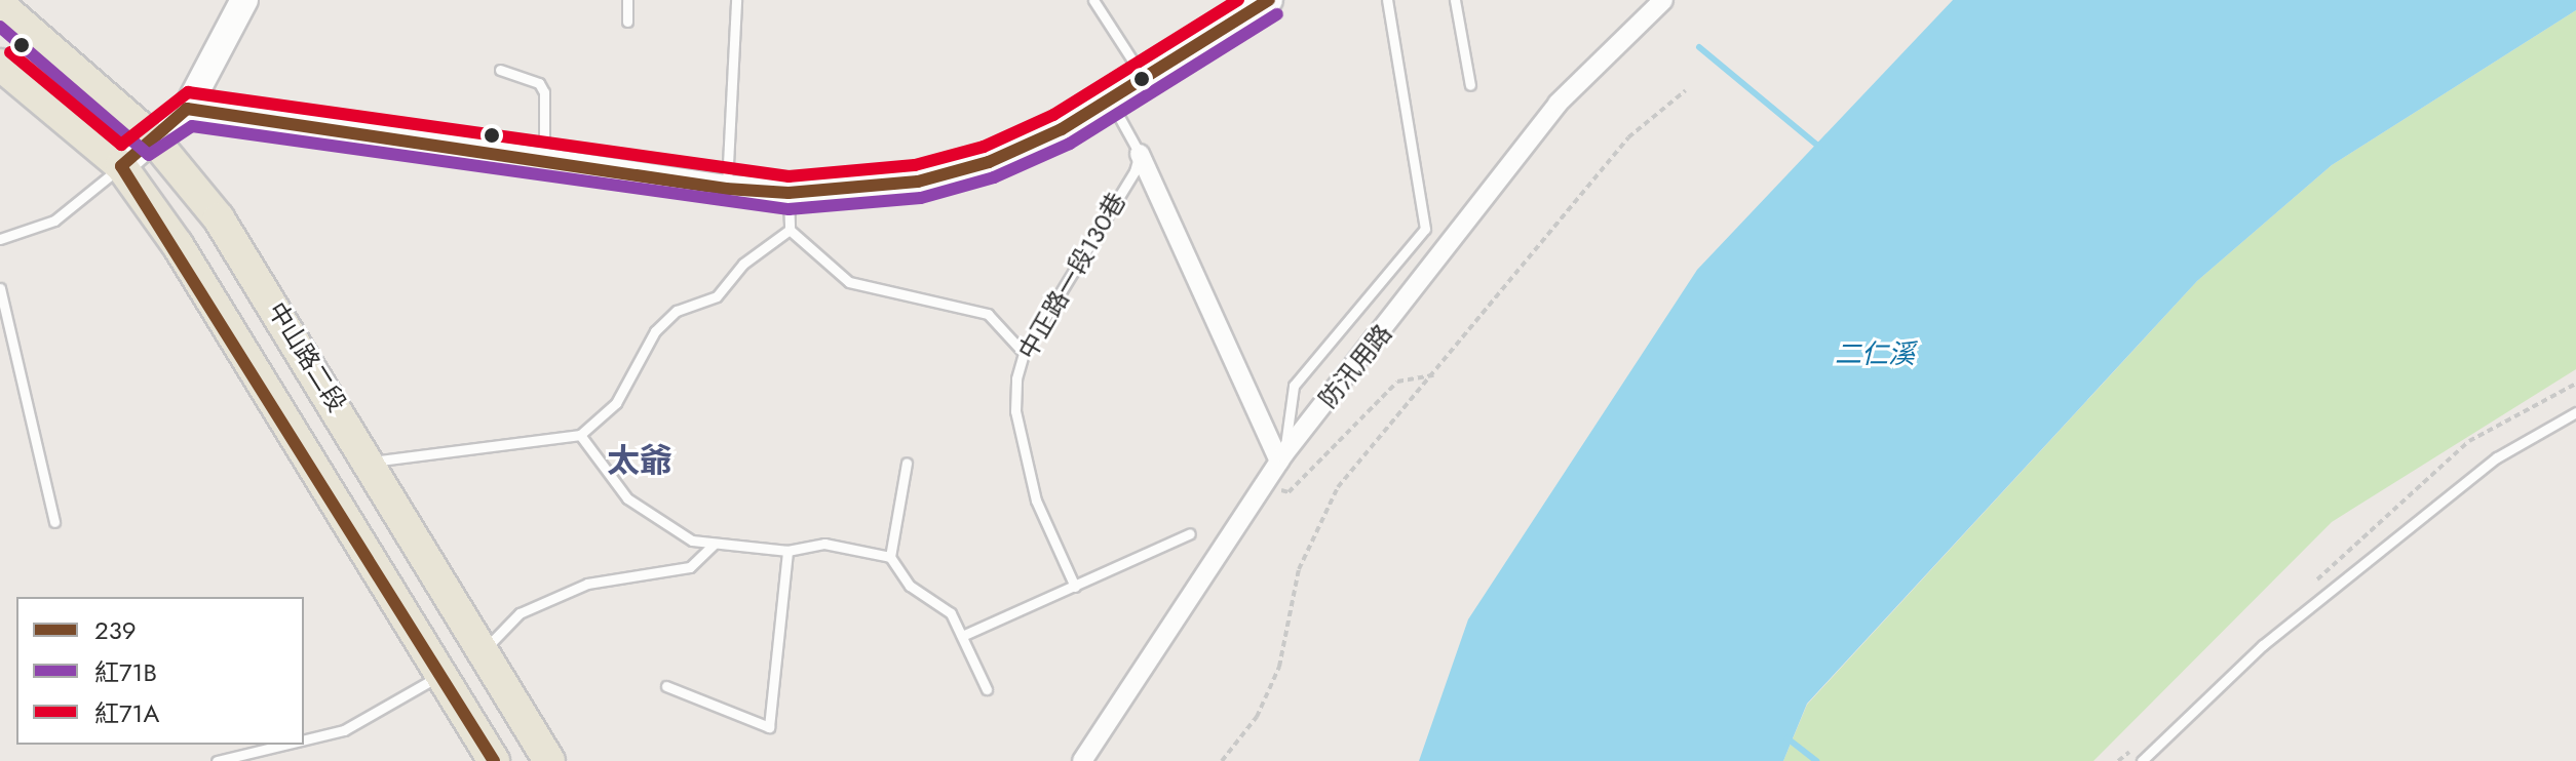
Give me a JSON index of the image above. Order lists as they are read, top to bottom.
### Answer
{
  "streets": {
    "main road": ["中山路二段"],
    "street": ["中正路一段130巷", "防汛用路"]
  },
  "crossings": [
    ["中正路一段130巷", "防汛用路"]
  ],
  "districts": ["太爺"],
  "water": ["二仁溪"],
  "lines": ["transit line 239", "transit line 紅71A", "transit line 紅71B"],
  "legend": ["239", "紅71B", "紅71A"]
}
